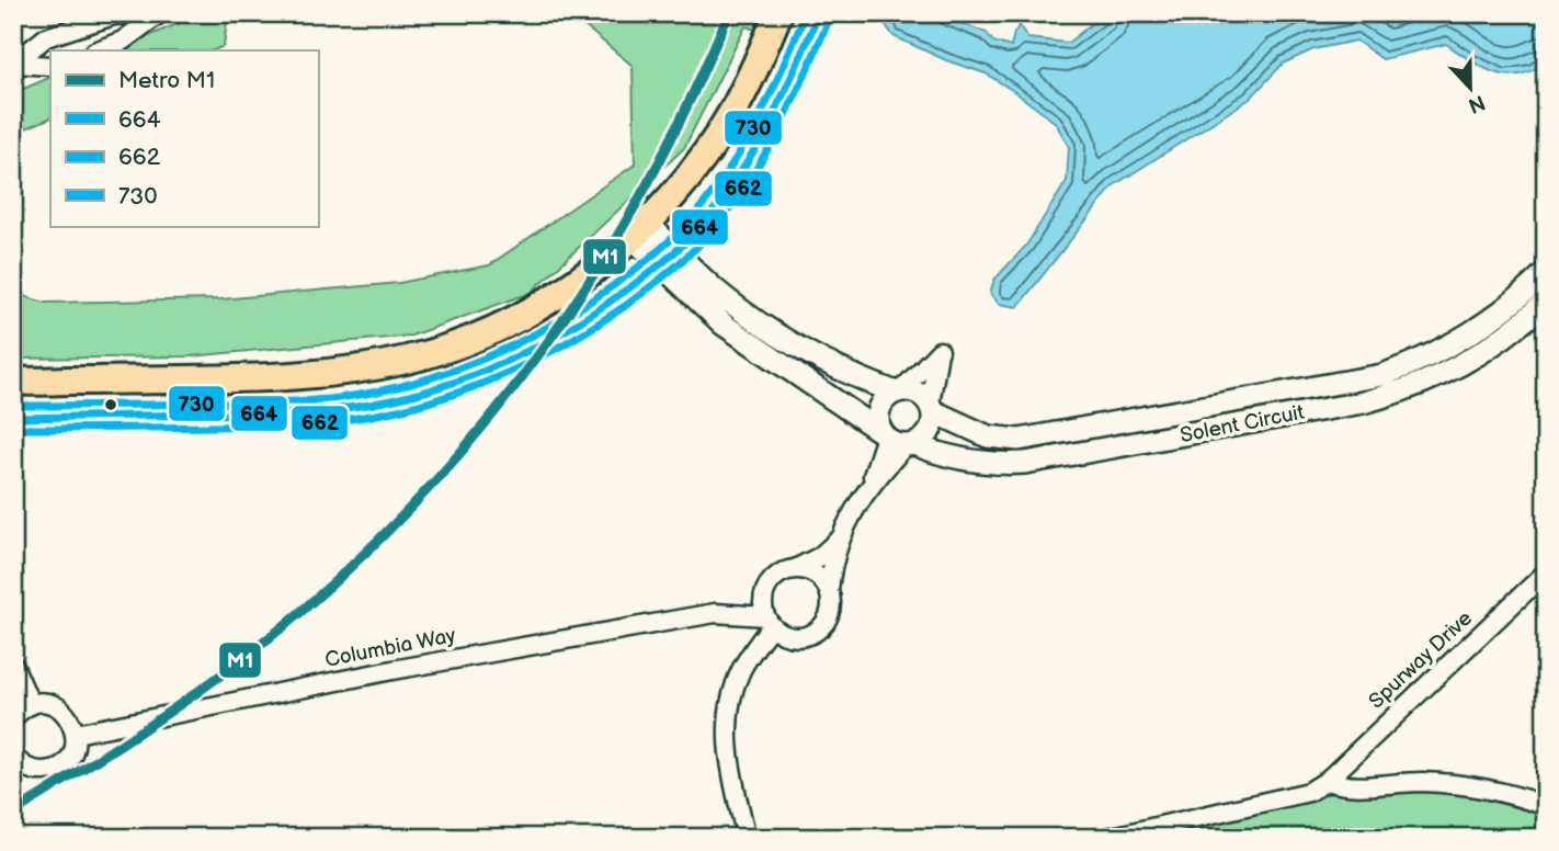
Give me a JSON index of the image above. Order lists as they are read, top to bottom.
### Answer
{
  "streets": {
    "street": ["Solent Circuit", "Columbia Way", "Spurway Drive"]
  },
  "lines": [
    "metro line M1",
    "transit line 664",
    "transit line 730",
    "transit line 662"
  ],
  "legend": [
    "Metro M1",
    "664",
    "662",
    "730"
  ],
  "north": "bottom"
}
